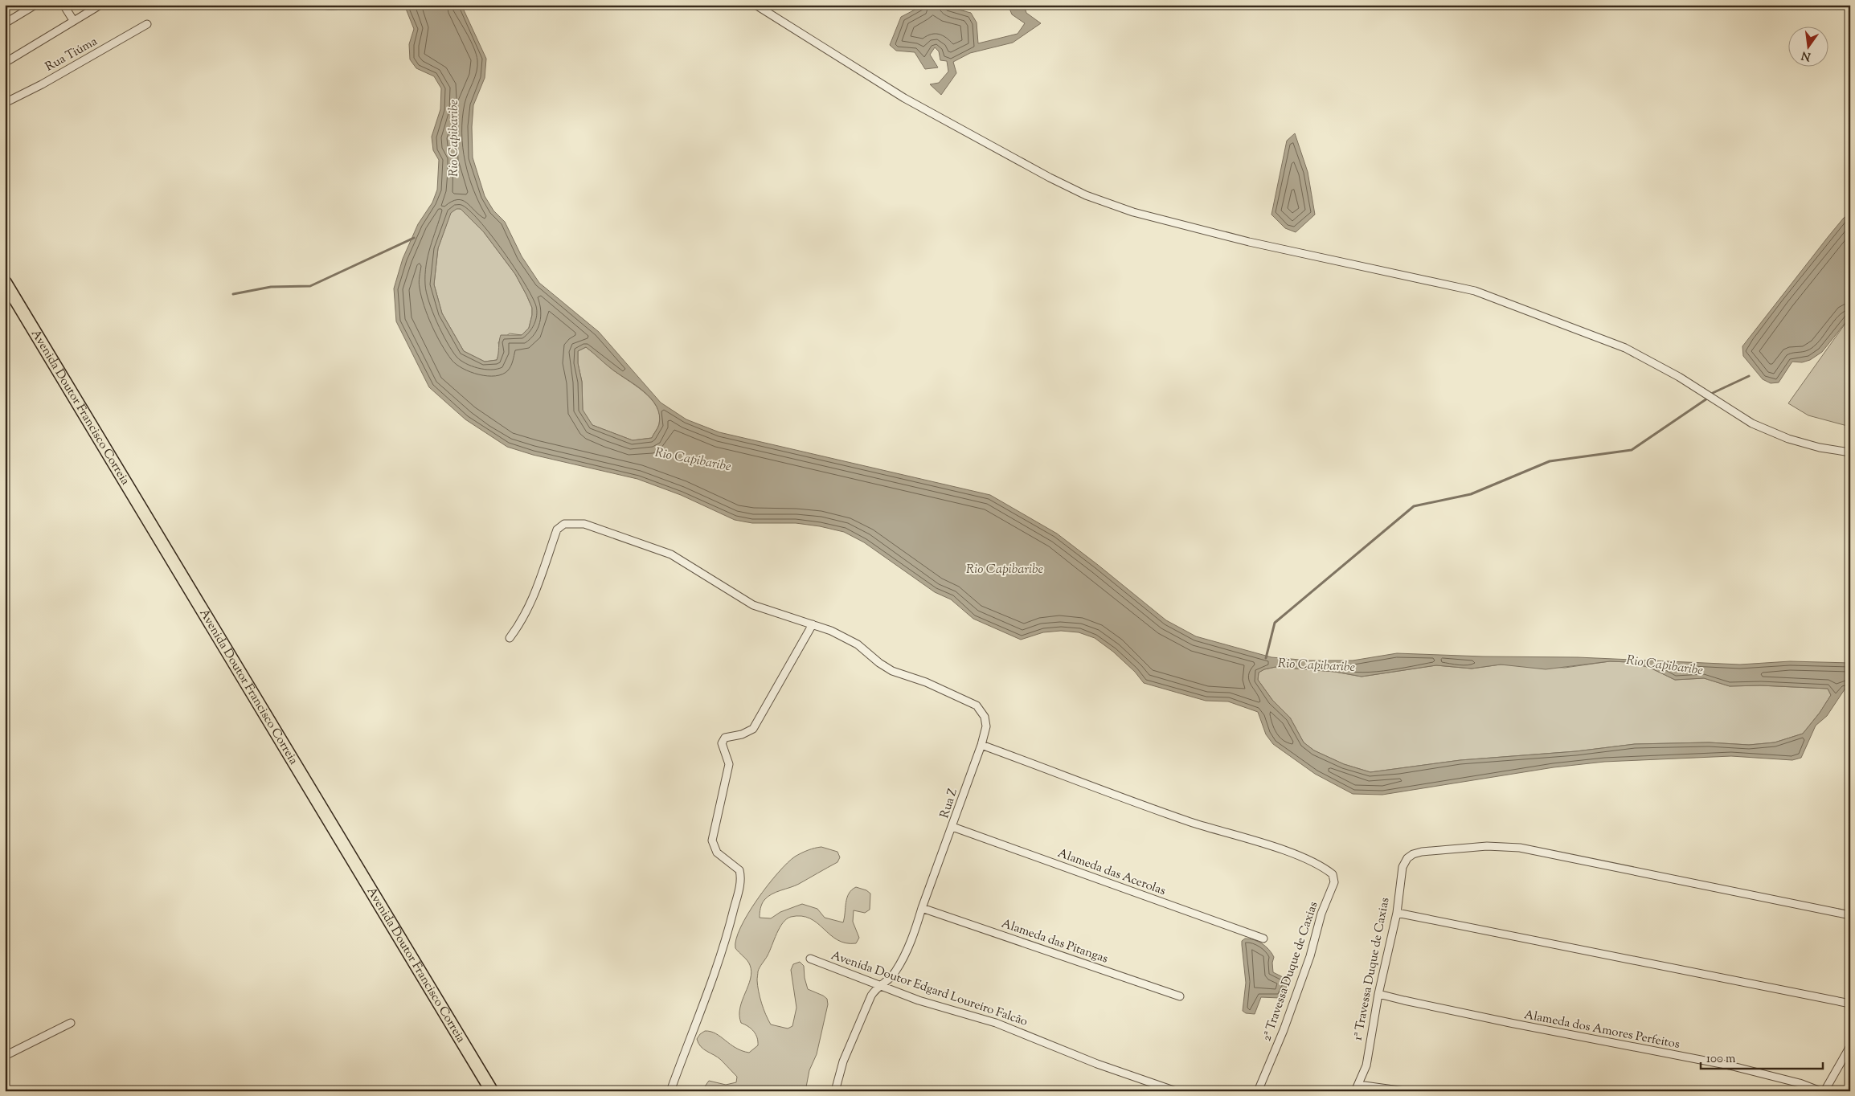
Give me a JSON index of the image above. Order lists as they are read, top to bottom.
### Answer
{
  "streets": {
    "main road": ["Avenida Doutor Francisco Correia"],
    "street": [
      "Rua Tiúma",
      "Rua Z",
      "Alameda das Acerolas",
      "Alameda das Pitangas",
      "1ª Travessa Duque de Caxias",
      "2ª Travessa Duque de Caxias",
      "Avenida Doutor Edgard Loureiro Falcão",
      "Alameda dos Amores Perfeitos"
    ]
  },
  "crossings": [
    ["Rua Z", "Alameda das Acerolas"],
    ["Rua Z", "Alameda das Pitangas"],
    ["Rua Z", "2ª Travessa Duque de Caxias"],
    ["Rua Z", "Avenida Doutor Edgard Loureiro Falcão"],
    ["1ª Travessa Duque de Caxias", "Alameda dos Amores Perfeitos"]
  ],
  "water": ["Rio Capibaribe"],
  "scale_bar": "100 m",
  "north": "bottom"
}
